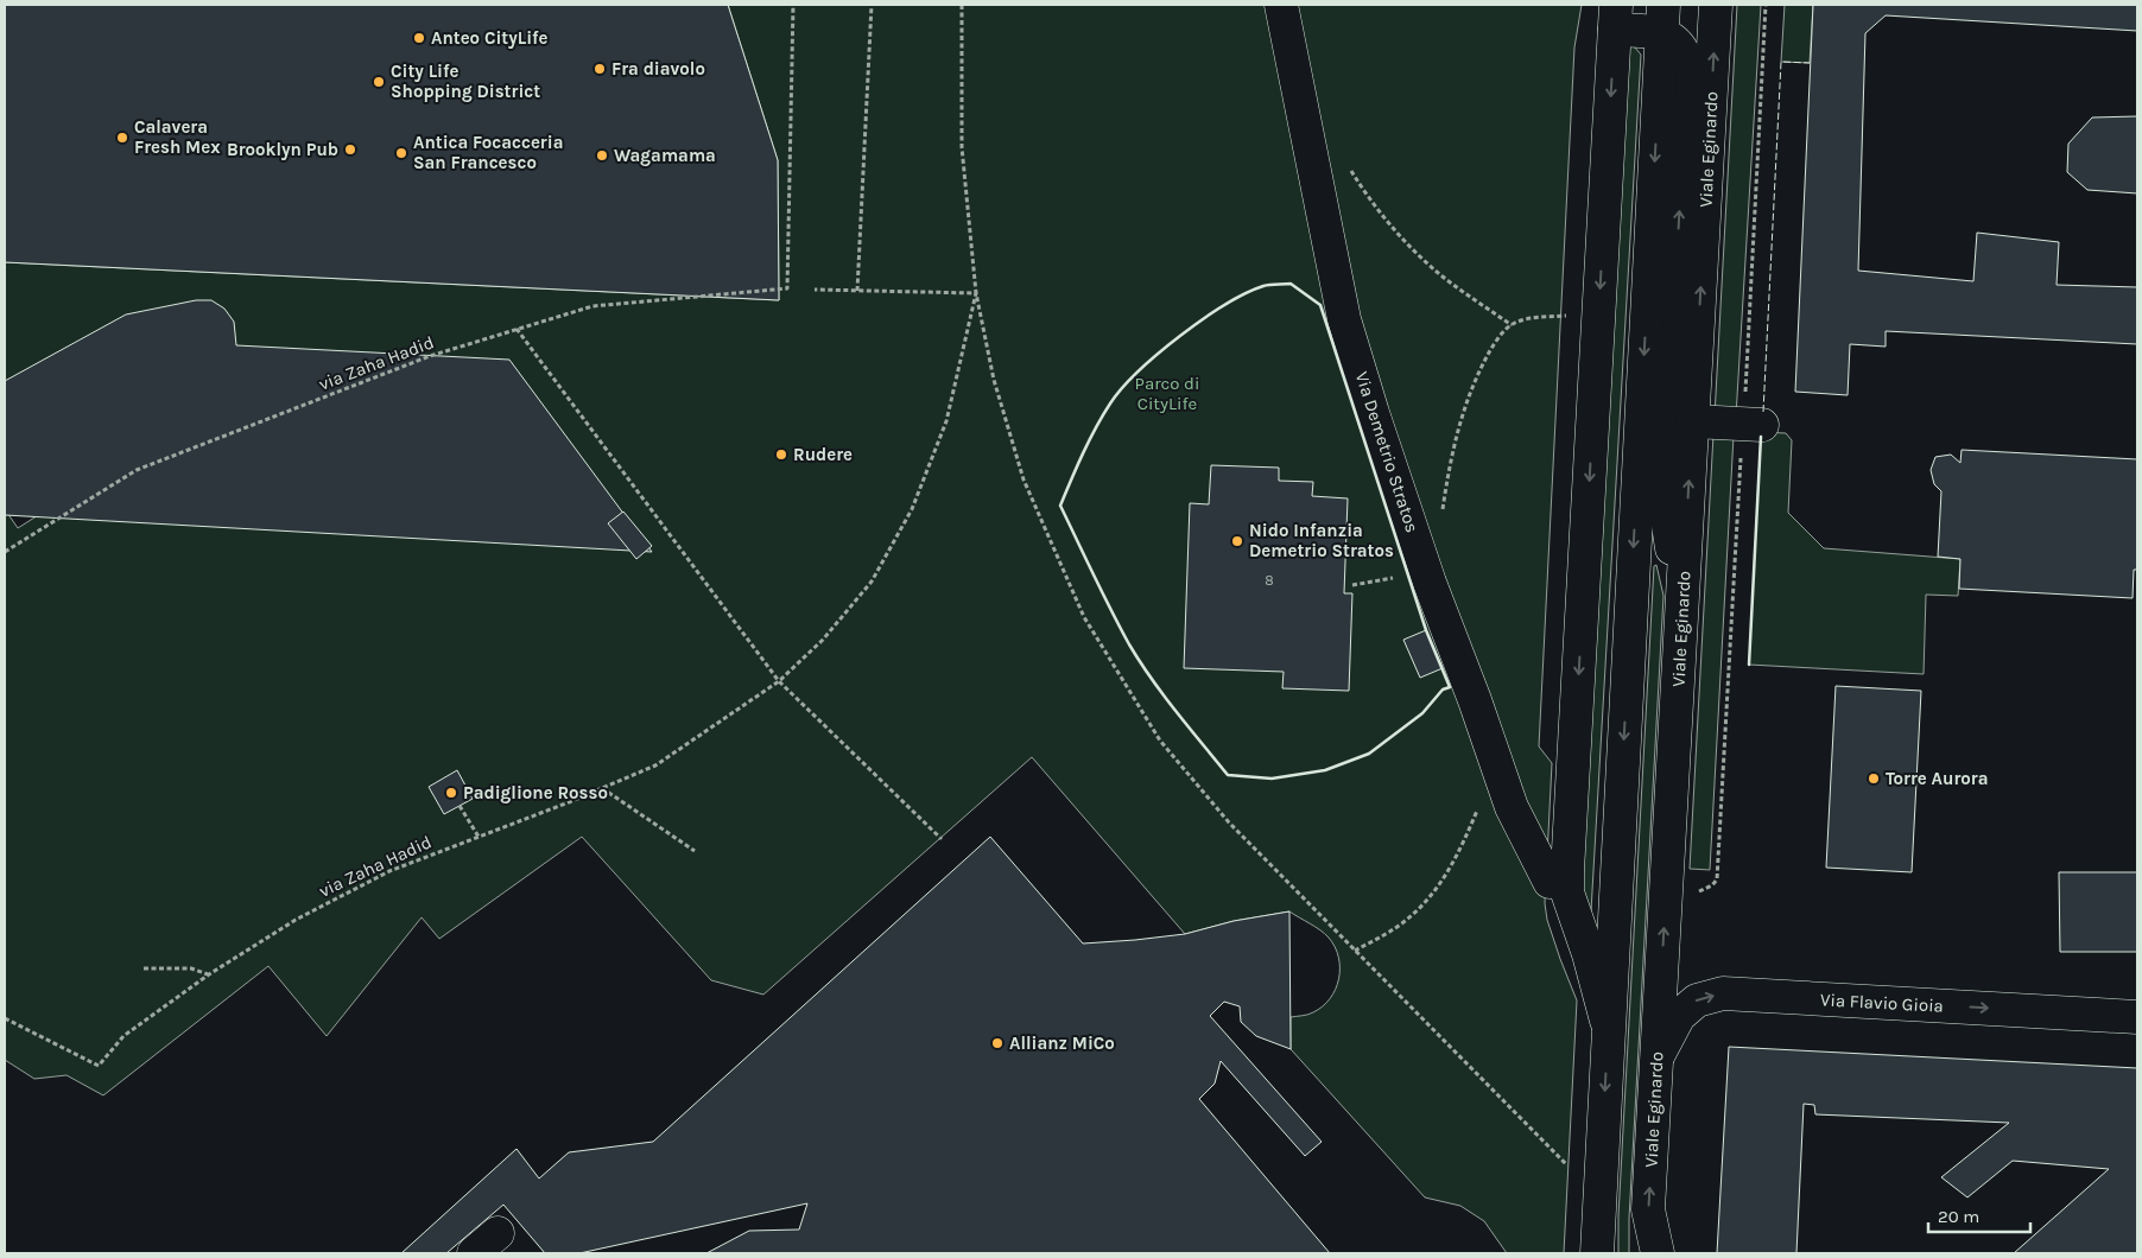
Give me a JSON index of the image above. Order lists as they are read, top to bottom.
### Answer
{
  "streets": {
    "main road": ["Viale Eginardo", "Via Demetrio Stratos", "Via Flavio Gioia"],
    "path": ["via Zaha Hadid"]
  },
  "crossings": [
    ["Viale Eginardo", "Via Flavio Gioia"]
  ],
  "one_way": ["Via Flavio Gioia"],
  "parks": ["Parco di CityLife"],
  "places": [
    "Anteo CityLife",
    "Fra diavolo",
    "City Life Shopping District",
    "Calavera Fresh Mex",
    "Brooklyn Pub",
    "Antica Focacceria San Francesco",
    "Wagamama",
    "Rudere",
    "Nido Infanzia Demetrio Stratos",
    "Torre Aurora",
    "Padiglione Rosso",
    "Allianz MiCo"
  ],
  "house_numbers": ["8"],
  "scale_bar": "20 m"
}
